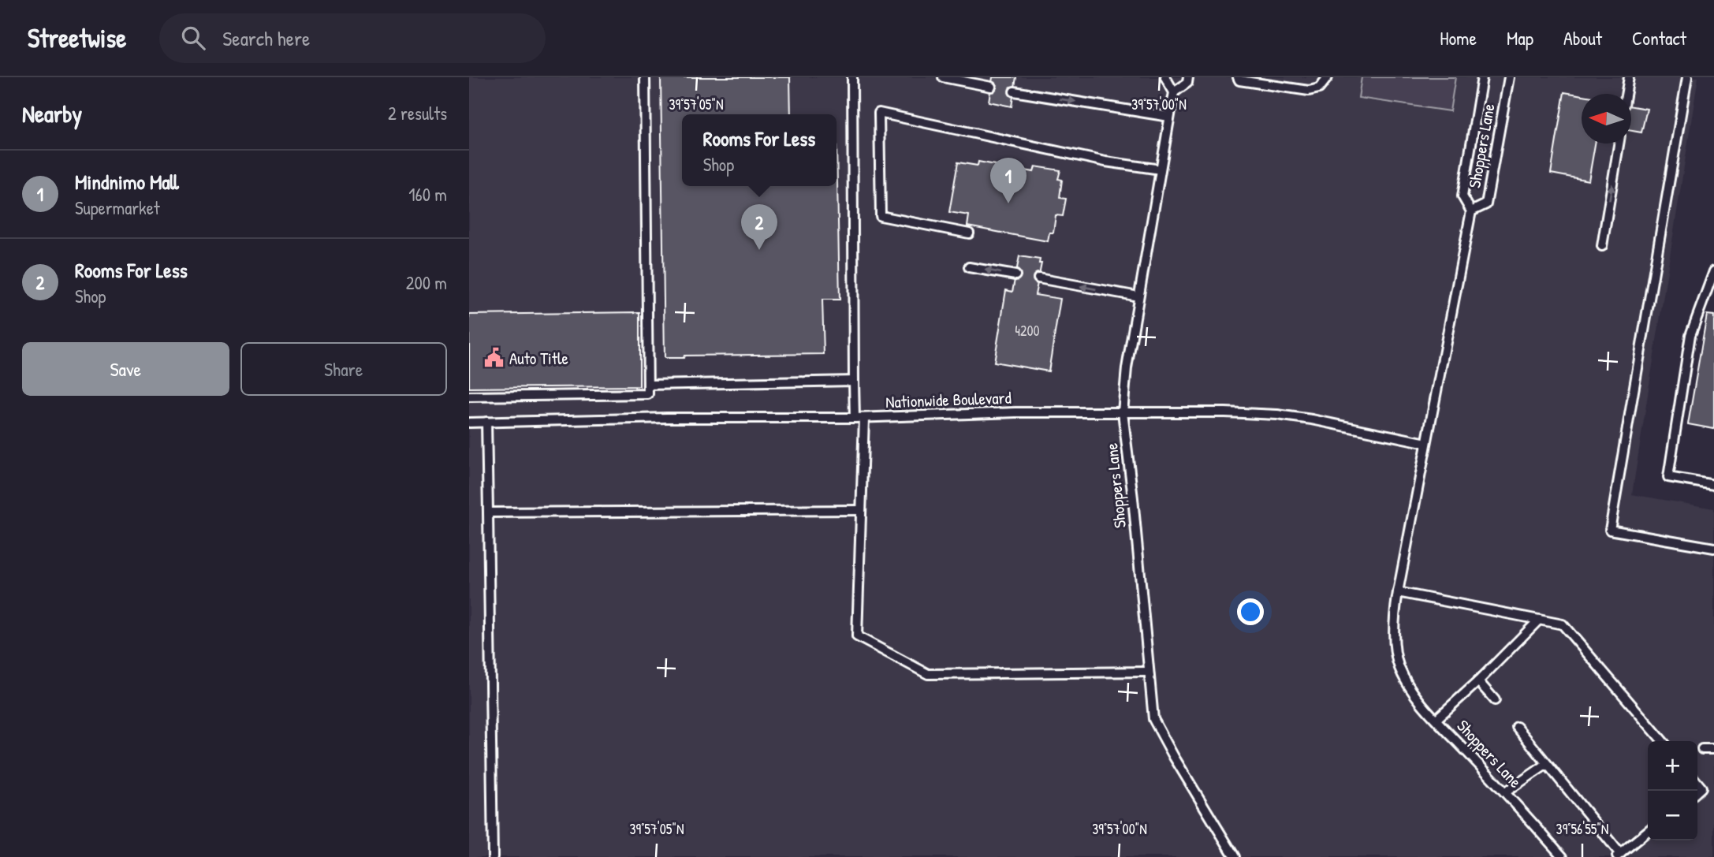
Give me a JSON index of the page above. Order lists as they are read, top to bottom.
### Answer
{
  "streets": {
    "lane": ["Shoppers Lane", "Nationwide Boulevard"]
  },
  "crossings": [
    ["Shoppers Lane", "Nationwide Boulevard"]
  ],
  "places": {
    "public building": ["Auto Title"]
  },
  "house_numbers": ["4200"],
  "north": "left",
  "page": {
    "header": "Streetwise",
    "search": "Search here",
    "nav": [
      "Home",
      "Map",
      "About",
      "Contact"
    ],
    "heading": ["Nearby", "2 results"],
    "popup": ["Rooms For Less", "Shop"],
    "list": [
      {
        "mark": "1",
        "name": "Mindnimo Mall",
        "note": "Supermarket",
        "value": "160 m"
      },
      {
        "mark": "2",
        "name": "Rooms For Less",
        "note": "Shop",
        "value": "200 m"
      }
    ],
    "pins": ["1", "2"],
    "buttons": ["Save", "Share"],
    "map_buttons": ["+", "−"]
  },
  "coordinates": ["39°57'05\"N", "39°57'00\"N", "39°56'55\"N"]
}
